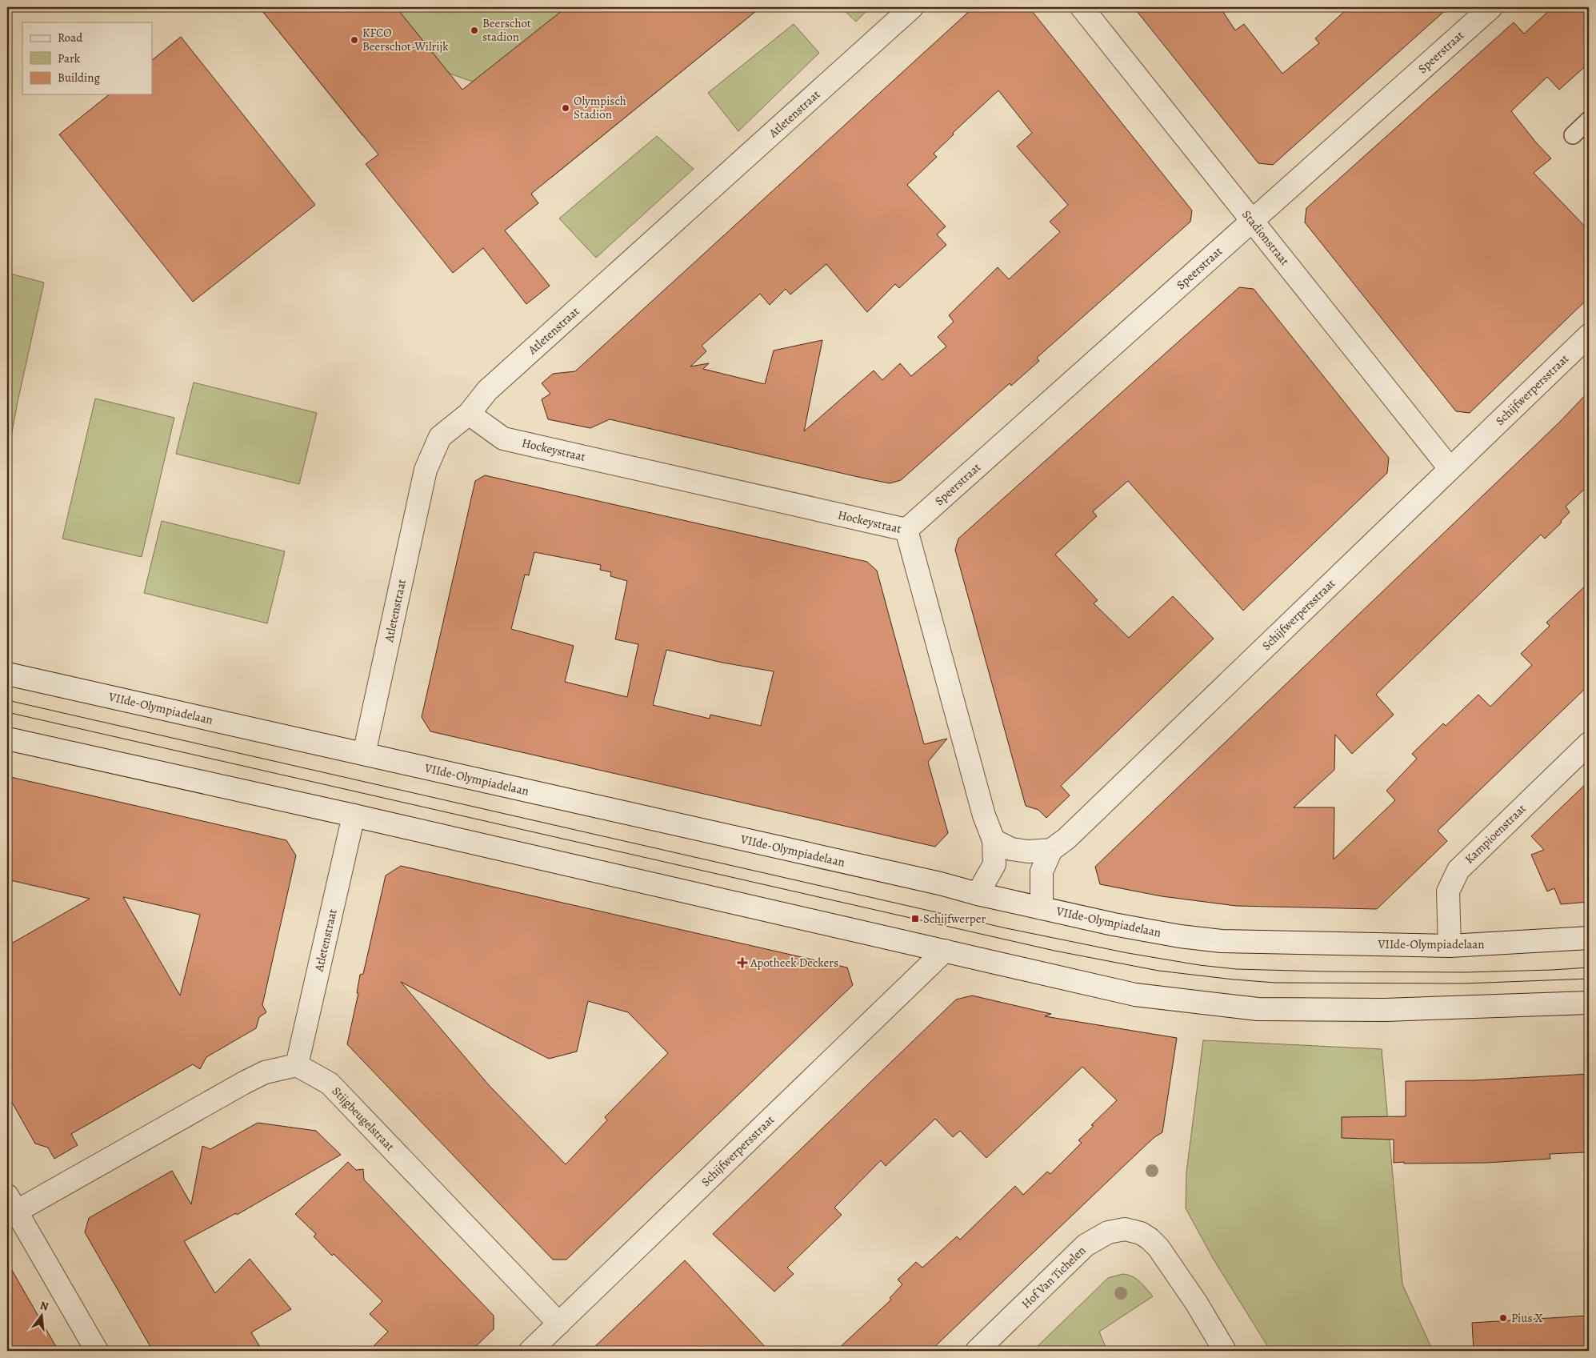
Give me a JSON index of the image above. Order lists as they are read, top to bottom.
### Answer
{
  "streets": {
    "street": [
      "Speerstraat",
      "Atletenstraat",
      "Stadionstraat",
      "Schijfwerpersstraat",
      "Hockeystraat",
      "VIIde-Olympiadelaan",
      "Kampioenstraat",
      "Stijgbeugelstraat",
      "Hof Van Tichelen"
    ]
  },
  "crossings": [
    ["Speerstraat", "Stadionstraat"],
    ["Speerstraat", "Hockeystraat"],
    ["Atletenstraat", "Hockeystraat"],
    ["Atletenstraat", "VIIde-Olympiadelaan"],
    ["Atletenstraat", "Stijgbeugelstraat"],
    ["Stadionstraat", "Schijfwerpersstraat"],
    ["Schijfwerpersstraat", "VIIde-Olympiadelaan"],
    ["Schijfwerpersstraat", "Stijgbeugelstraat"],
    ["Hockeystraat", "VIIde-Olympiadelaan"],
    ["VIIde-Olympiadelaan", "Kampioenstraat"]
  ],
  "places": {
    "other": [
      "Beerschot stadion",
      "KFCO Beerschot-Wilrijk",
      "Olympisch Stadion",
      "Pius X"
    ],
    "transit": ["Schijfwerper"],
    "health": ["Apotheek Deckers"]
  },
  "legend": ["Road", "Park", "Building"],
  "north": "top"
}
